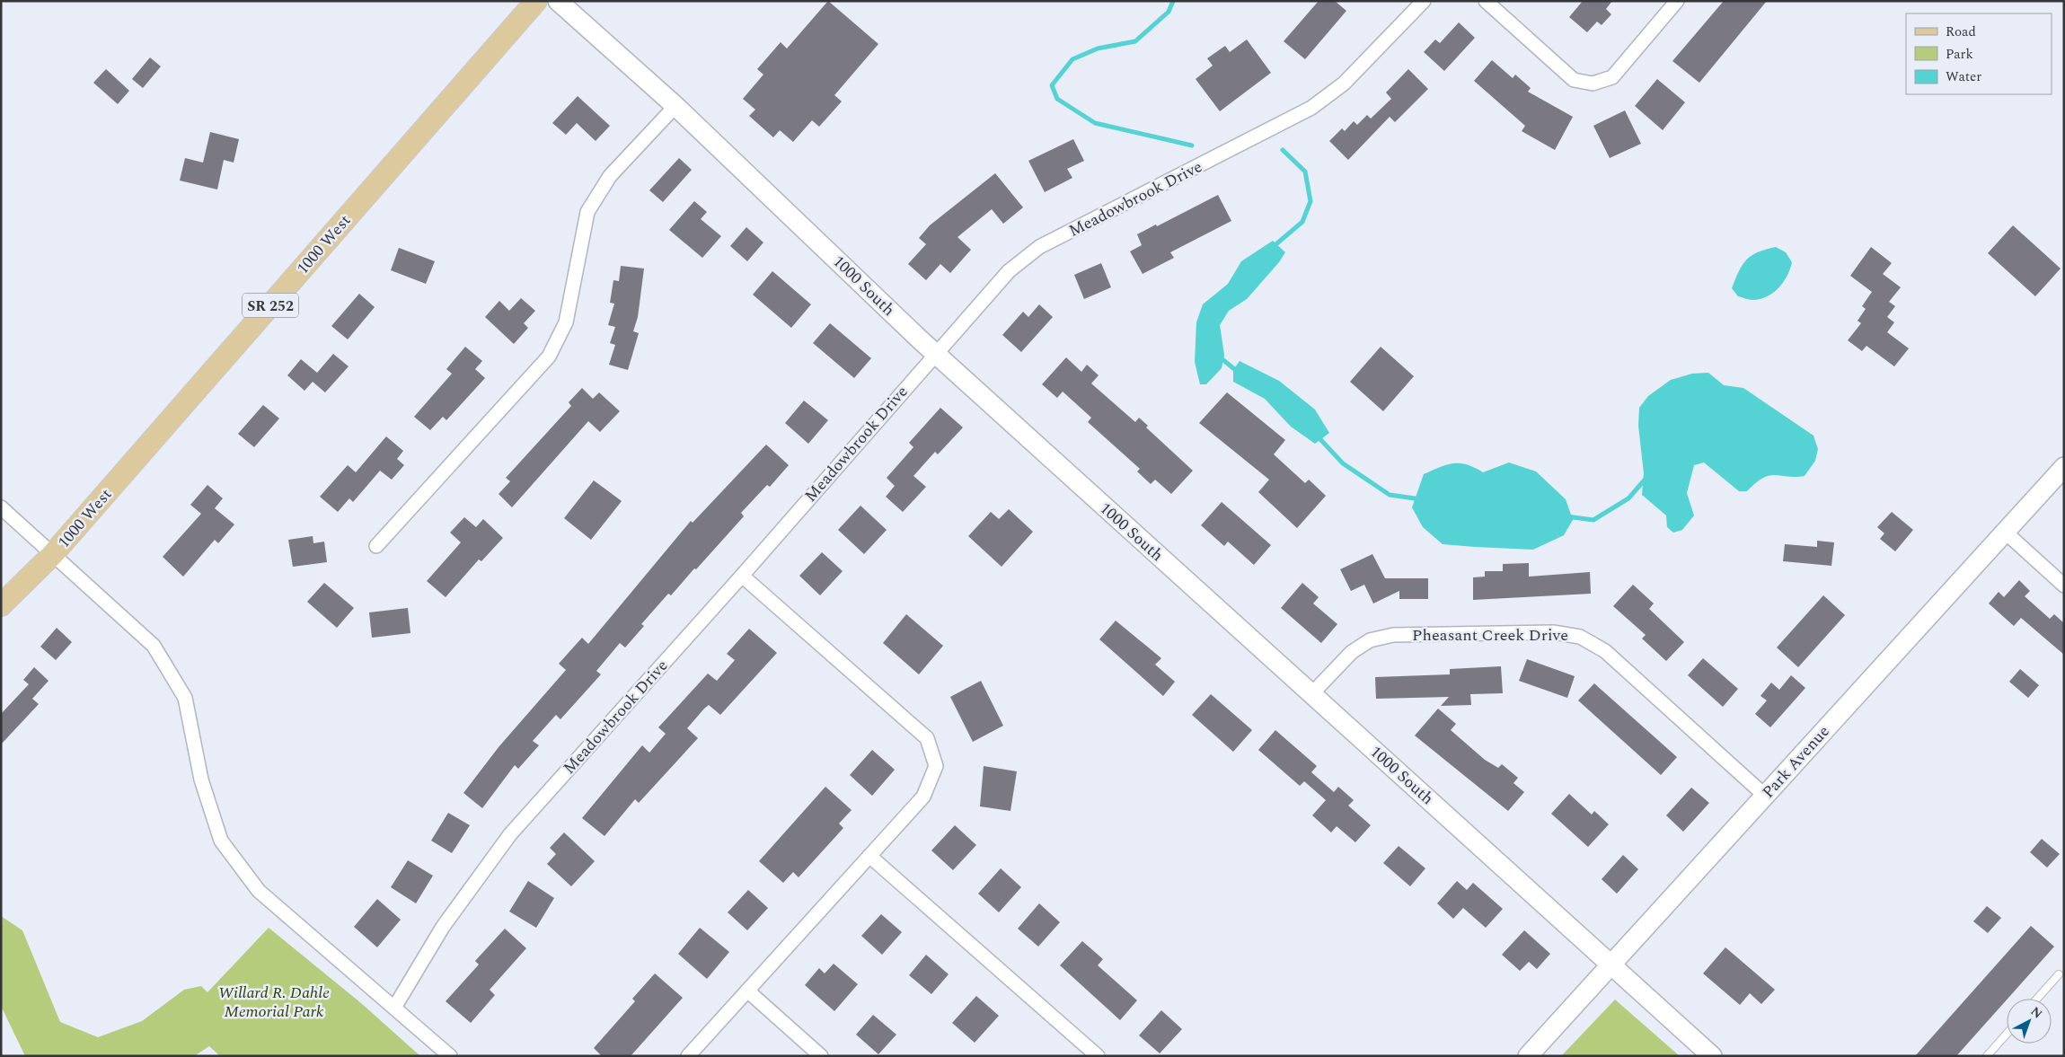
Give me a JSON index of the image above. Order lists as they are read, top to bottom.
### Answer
{
  "streets": {
    "main road": ["1000 West", "SR 252"],
    "street": [
      "Meadowbrook Drive",
      "1000 South",
      "Pheasant Creek Drive",
      "Park Avenue"
    ]
  },
  "crossings": [
    ["Meadowbrook Drive", "1000 South"],
    ["1000 South", "Pheasant Creek Drive"],
    ["1000 South", "Park Avenue"],
    ["Pheasant Creek Drive", "Park Avenue"]
  ],
  "parks": ["Willard R. Dahle Memorial Park"],
  "legend": ["Road", "Park", "Water"],
  "north": "top right"
}
